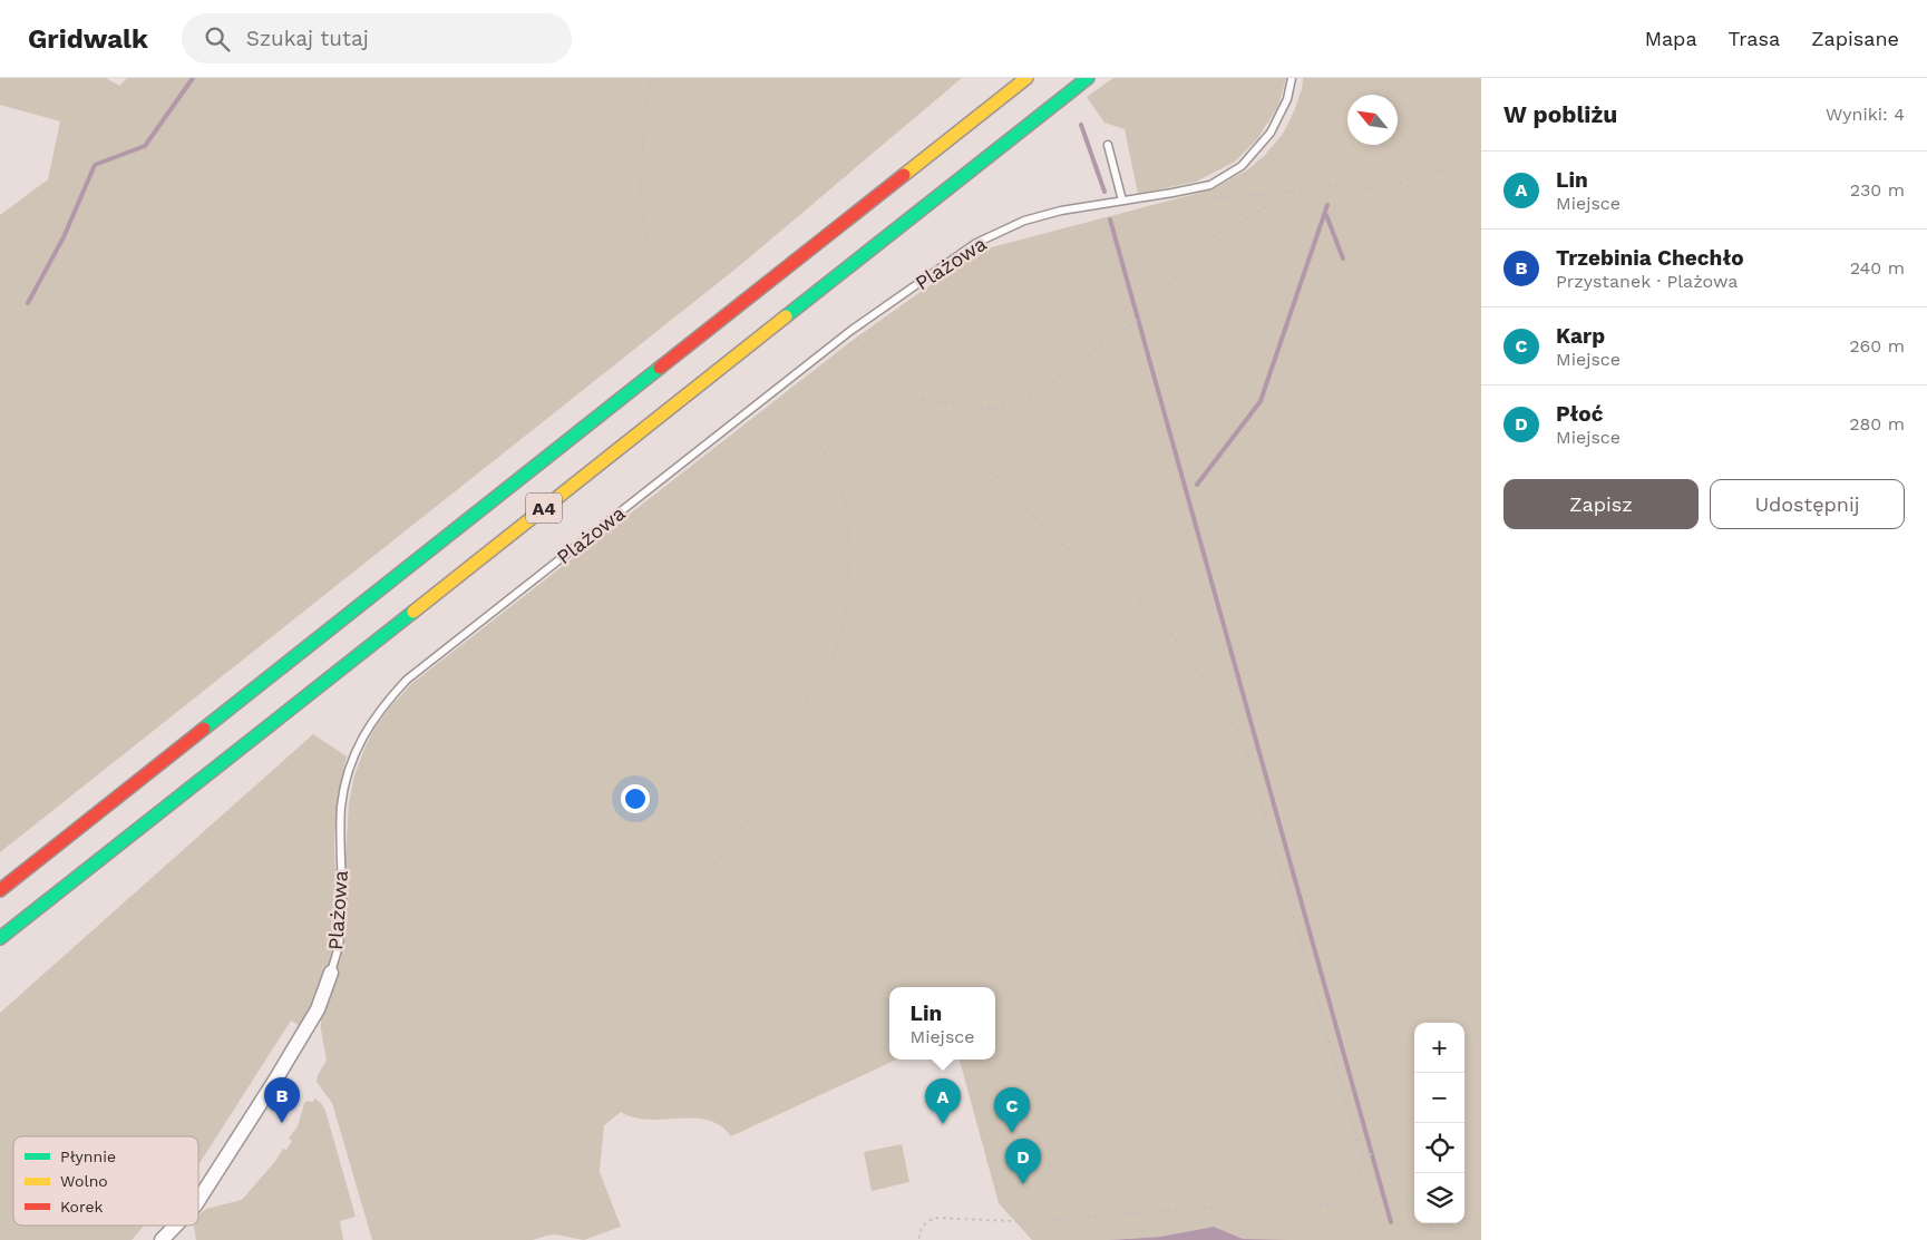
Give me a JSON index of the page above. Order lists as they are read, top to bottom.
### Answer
{
  "streets": {
    "highway": ["A4"],
    "street": ["Plażowa"]
  },
  "legend": ["Płynnie", "Wolno", "Korek"],
  "north": "top left",
  "page": {
    "header": "Gridwalk",
    "search": "Szukaj tutaj",
    "nav": ["Mapa", "Trasa", "Zapisane"],
    "heading": ["W pobliżu", "Wyniki: 4"],
    "list": [
      {
        "mark": "A",
        "name": "Lin",
        "note": "Miejsce",
        "value": "230 m"
      },
      {
        "mark": "B",
        "name": "Trzebinia Chechło",
        "note": "Przystanek · Plażowa",
        "value": "240 m"
      },
      {
        "mark": "C",
        "name": "Karp",
        "note": "Miejsce",
        "value": "260 m"
      },
      {
        "mark": "D",
        "name": "Płoć",
        "note": "Miejsce",
        "value": "280 m"
      }
    ],
    "buttons": ["Zapisz", "Udostępnij"],
    "popup": ["Lin", "Miejsce"],
    "map_buttons": ["+", "−"],
    "pins": [
      "B",
      "A",
      "C",
      "D"
    ]
  }
}
